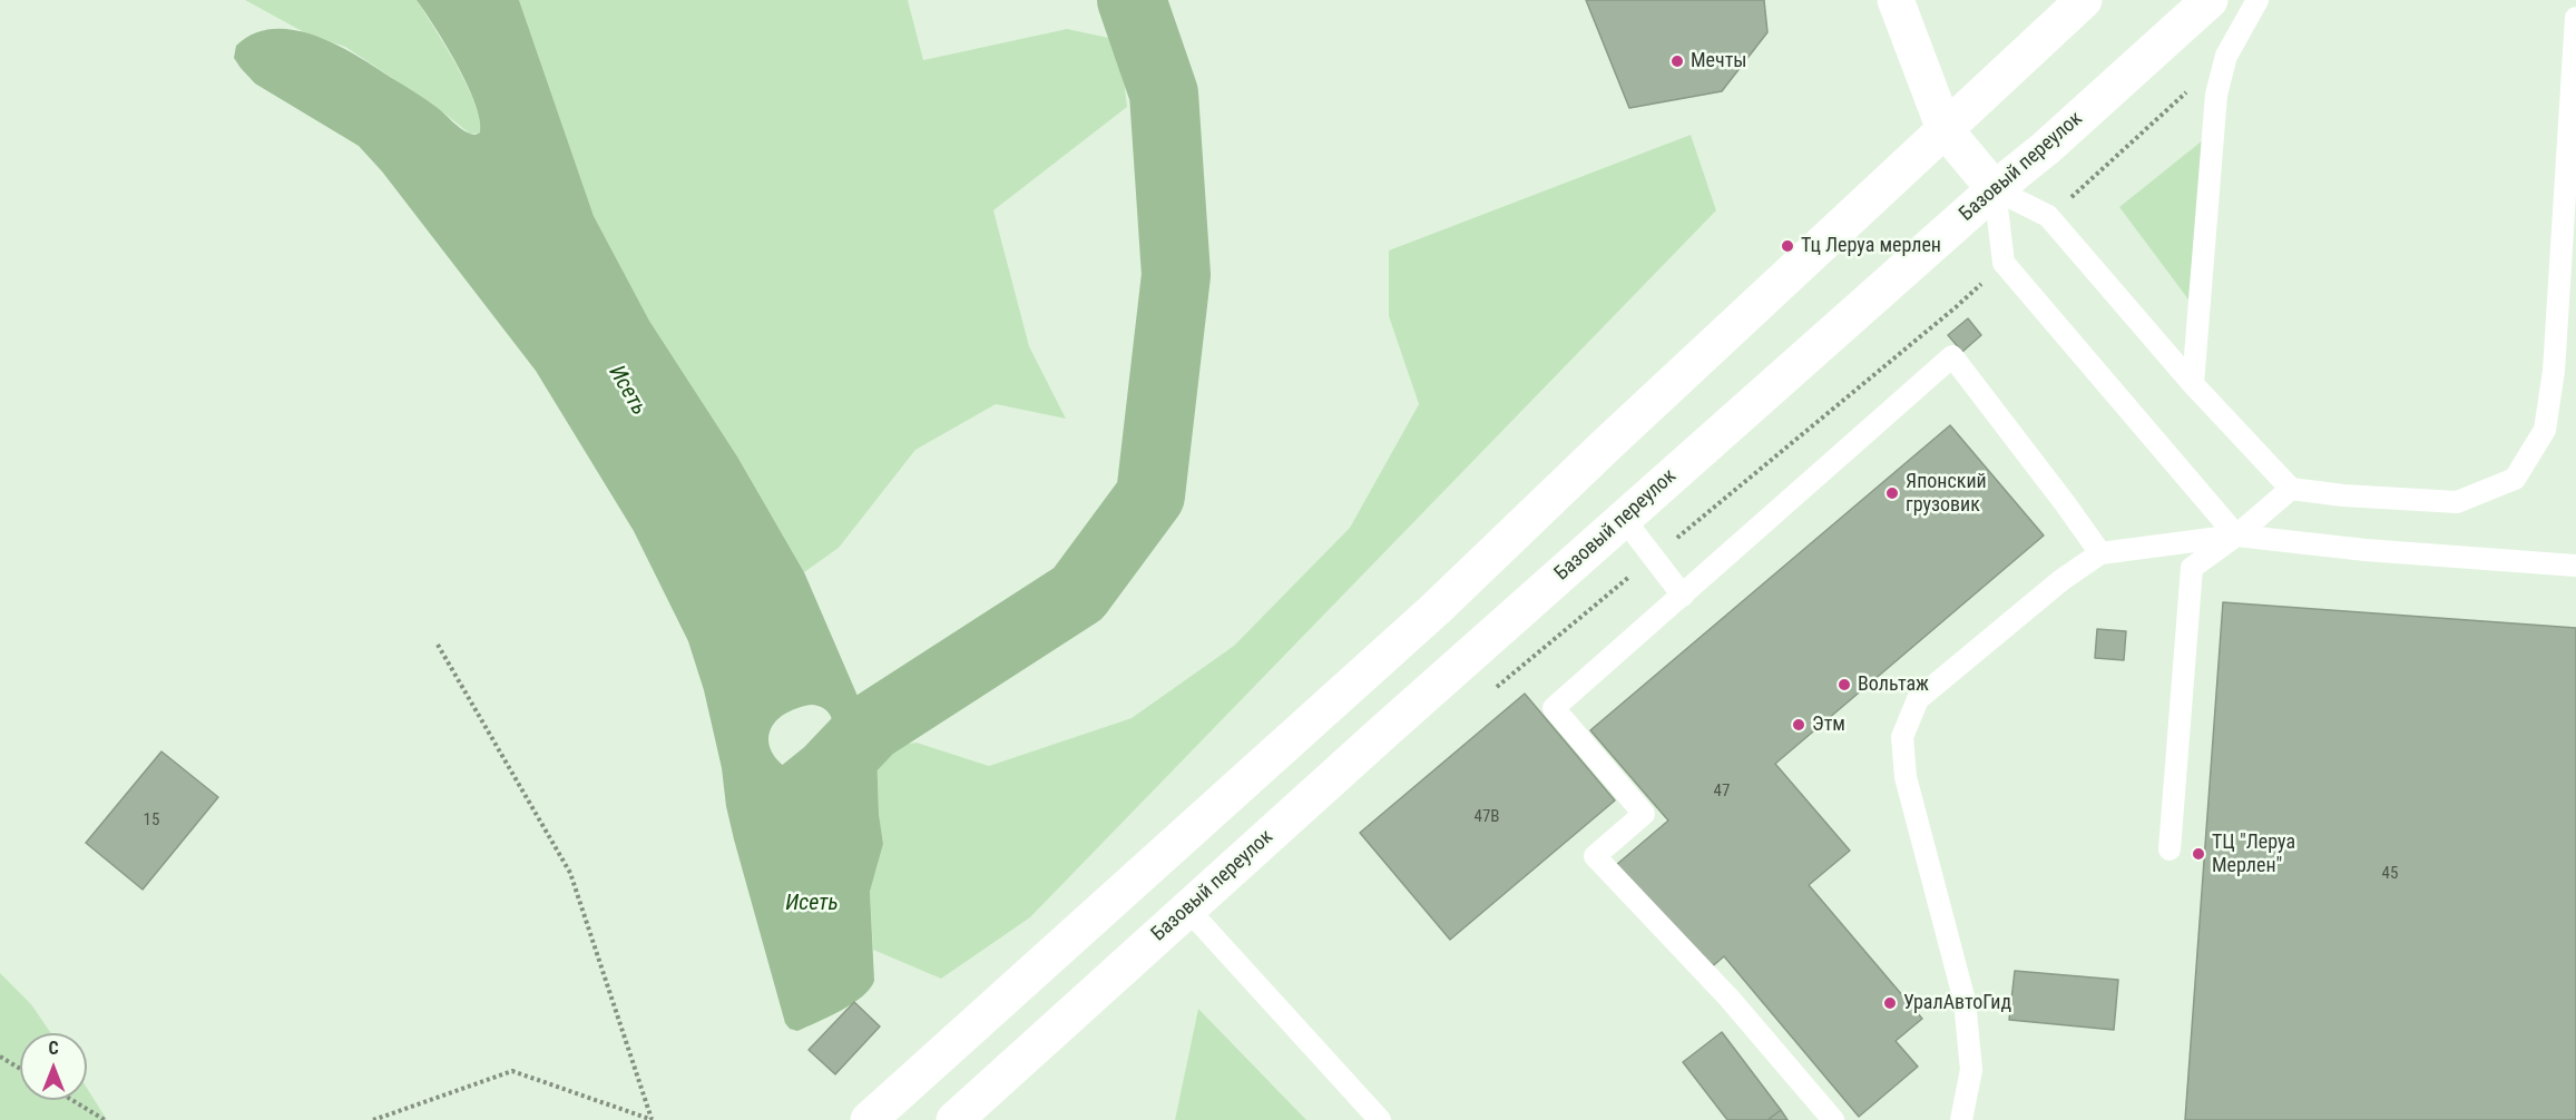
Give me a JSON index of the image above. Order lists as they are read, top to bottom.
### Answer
{
  "streets": {
    "main road": ["Базовый переулок"]
  },
  "water": ["Исеть"],
  "places": [
    "Мечты",
    "Тц Леруа мерлен",
    "Японский грузовик",
    "Вольтаж",
    "Этм",
    "ТЦ \"Леруа Мерлен\"",
    "УралАвтоГид"
  ],
  "house_numbers": [
    "47",
    "47В",
    "15",
    "45"
  ],
  "north": "top"
}
